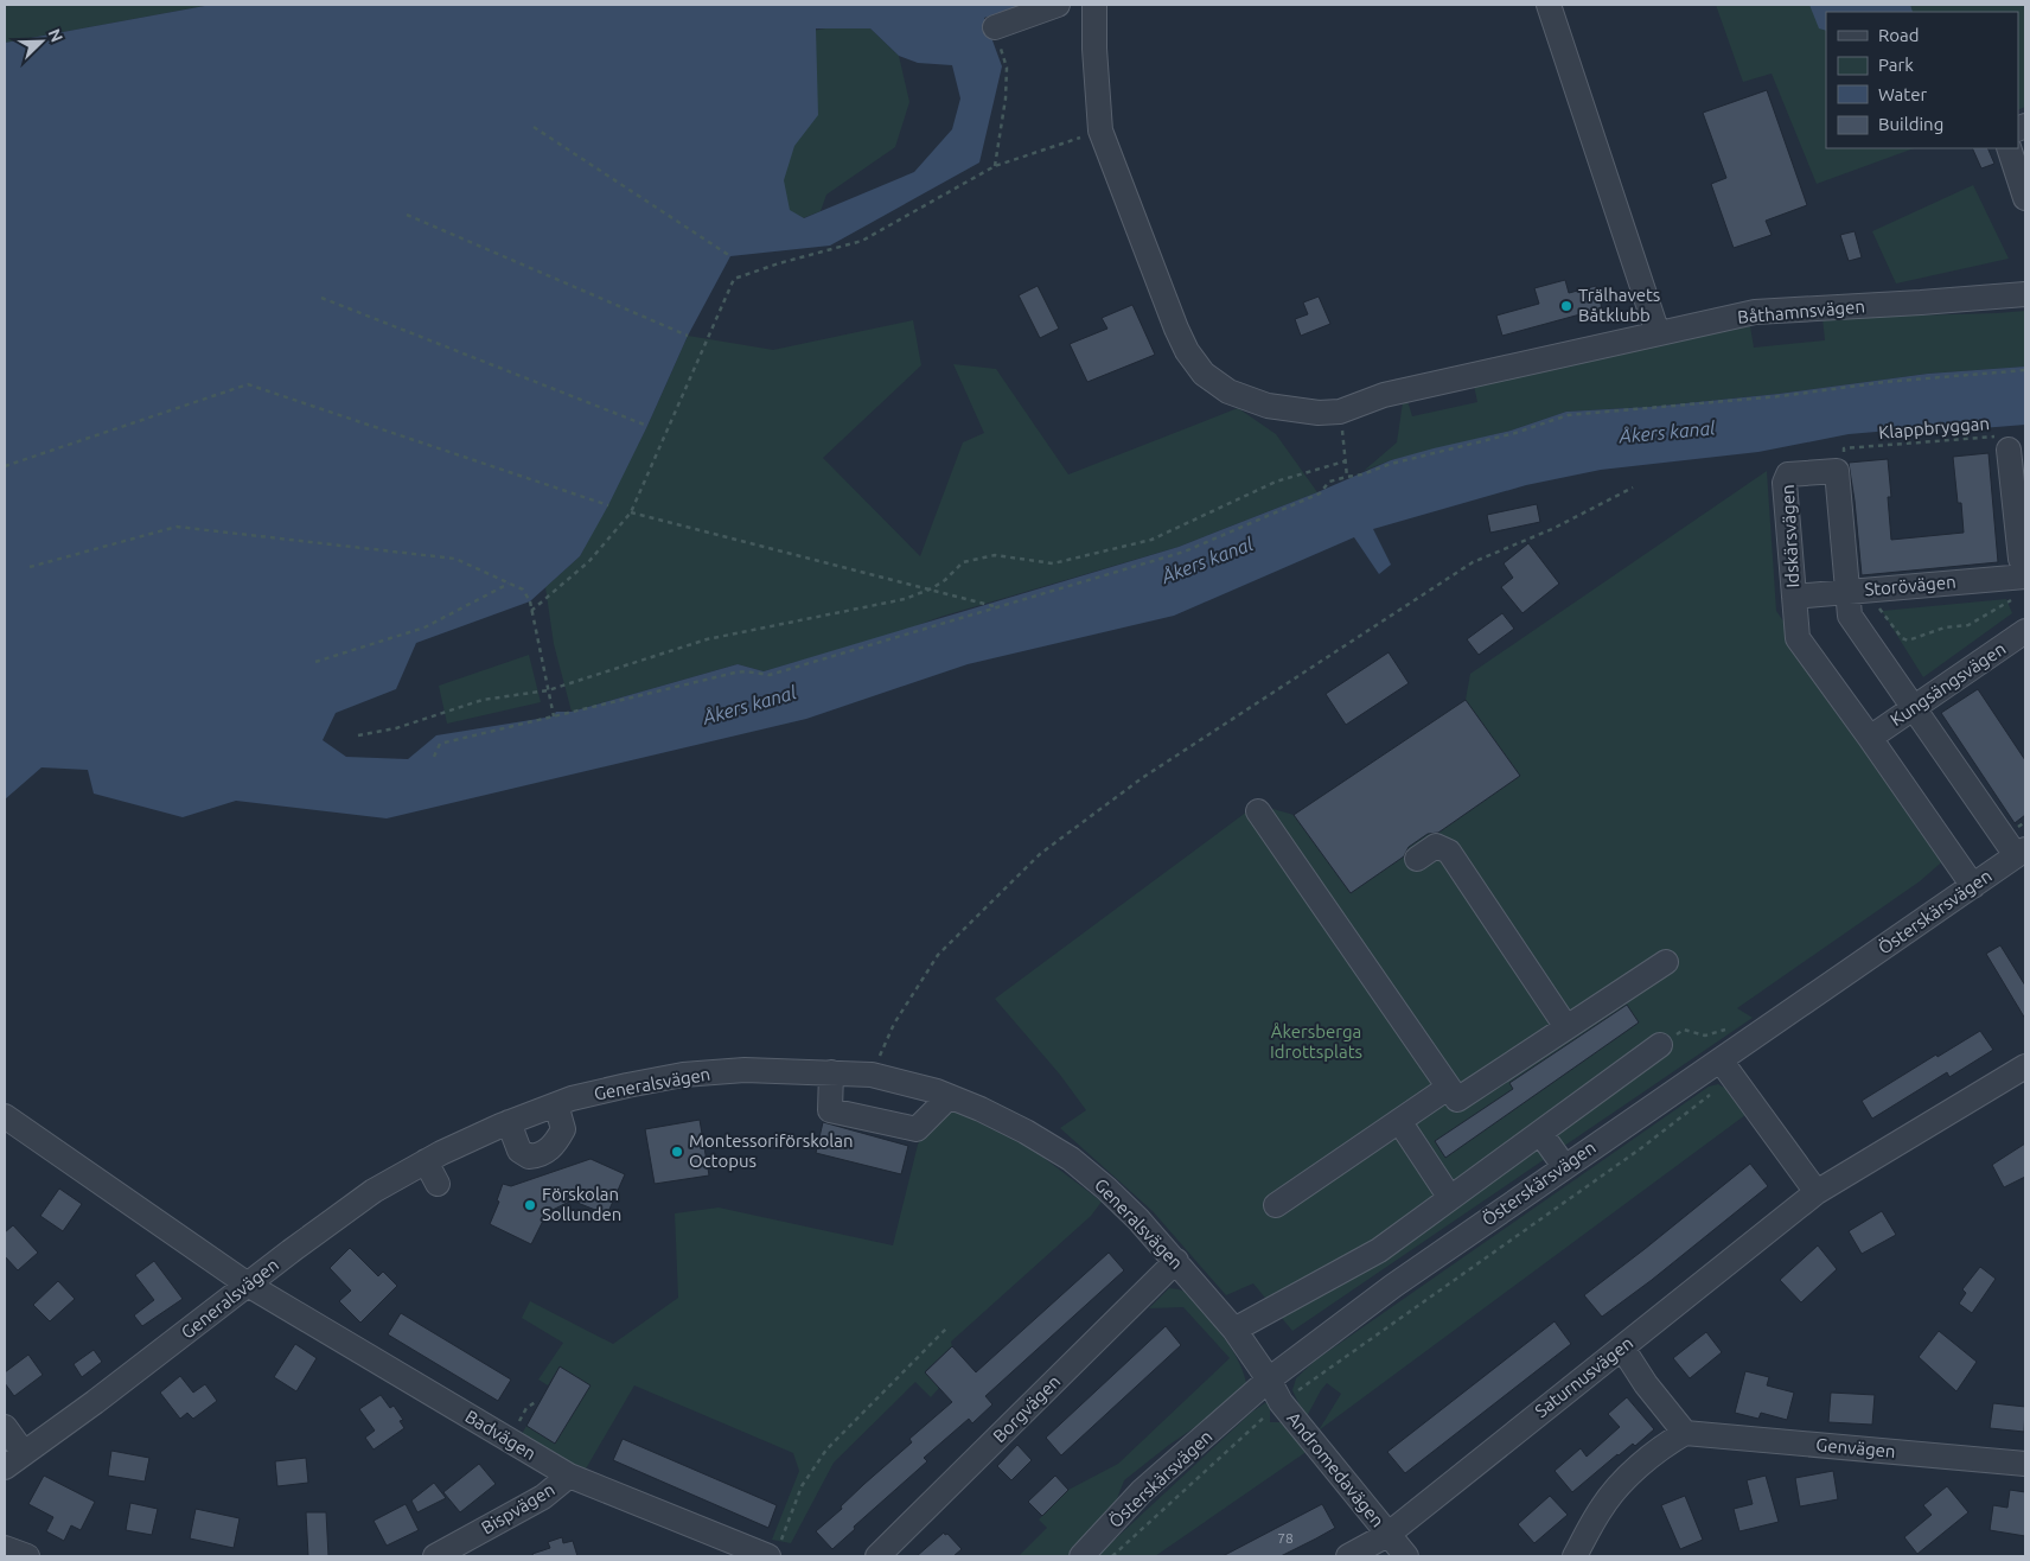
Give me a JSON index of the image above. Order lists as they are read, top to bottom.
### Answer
{
  "streets": {
    "street": [
      "Båthamnsvägen",
      "Idskärsvägen",
      "Storövägen",
      "Kungsängsvägen",
      "Österskärsvägen",
      "Generalsvägen",
      "Saturnusvägen",
      "Borgvägen",
      "Badvägen",
      "Genvägen",
      "Andromedavägen",
      "Bispvägen"
    ],
    "path": ["Klappbryggan"]
  },
  "crossings": [
    ["Idskärsvägen", "Storövägen"],
    ["Idskärsvägen", "Kungsängsvägen"],
    ["Idskärsvägen", "Österskärsvägen"],
    ["Österskärsvägen", "Generalsvägen"],
    ["Österskärsvägen", "Andromedavägen"],
    ["Generalsvägen", "Borgvägen"],
    ["Generalsvägen", "Badvägen"],
    ["Generalsvägen", "Andromedavägen"],
    ["Saturnusvägen", "Andromedavägen"],
    ["Badvägen", "Bispvägen"]
  ],
  "water": ["Åkers kanal"],
  "parks": ["Åkersberga Idrottsplats"],
  "places": ["Trälhavets Båtklubb", "Montessoriförskolan Octopus", "Förskolan Sollunden"],
  "house_numbers": ["78"],
  "legend": [
    "Road",
    "Park",
    "Water",
    "Building"
  ],
  "north": "top right"
}
